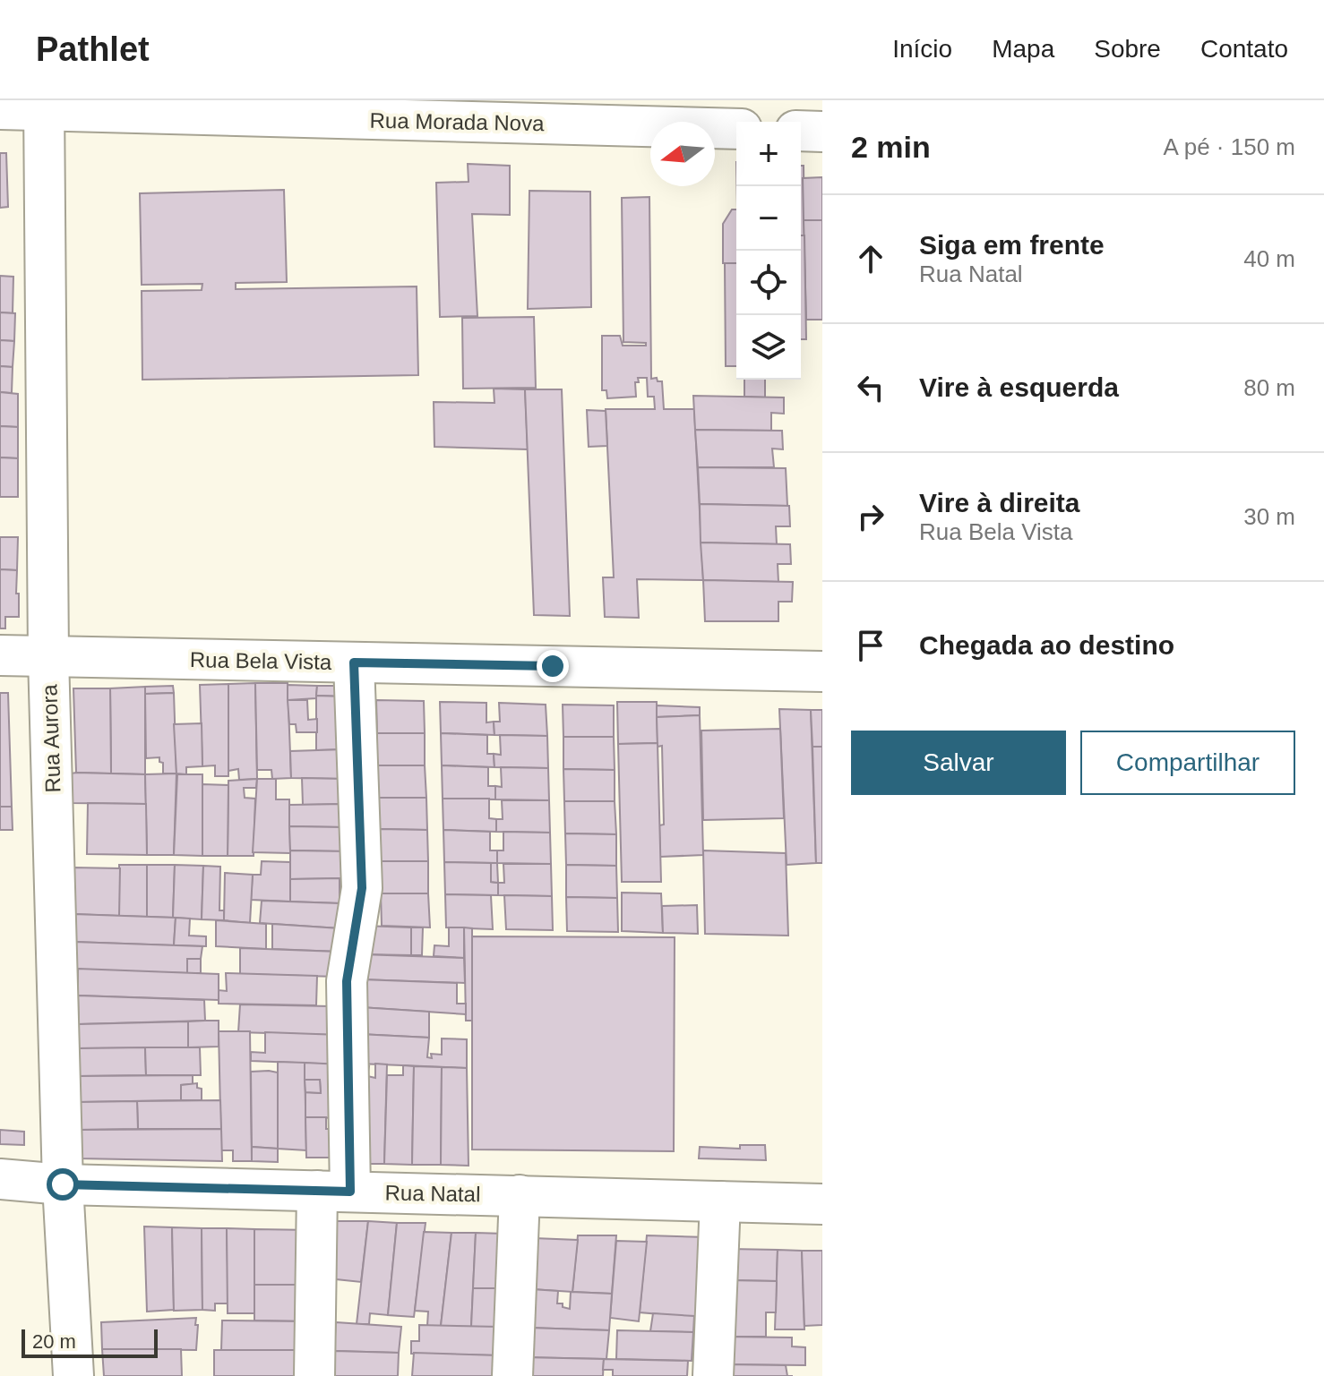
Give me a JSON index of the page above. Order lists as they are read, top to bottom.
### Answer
{
  "streets": {
    "street": [
      "Rua Morada Nova",
      "Rua Bela Vista",
      "Rua Aurora",
      "Rua Natal"
    ]
  },
  "crossings": [
    ["Rua Morada Nova", "Rua Aurora"],
    ["Rua Bela Vista", "Rua Aurora"],
    ["Rua Aurora", "Rua Natal"]
  ],
  "scale_bar": "20 m",
  "north": "left",
  "page": {
    "header": "Pathlet",
    "nav": [
      "Início",
      "Mapa",
      "Sobre",
      "Contato"
    ],
    "heading": ["2 min", "A pé · 150 m"],
    "map_buttons": ["+", "−"],
    "list": [
      ["Siga em frente", "Rua Natal", "40 m"],
      ["Vire à esquerda", "80 m"],
      ["Vire à direita", "Rua Bela Vista", "30 m"],
      "Chegada ao destino"
    ],
    "buttons": ["Salvar", "Compartilhar"],
    "scale": "20 m"
  }
}
